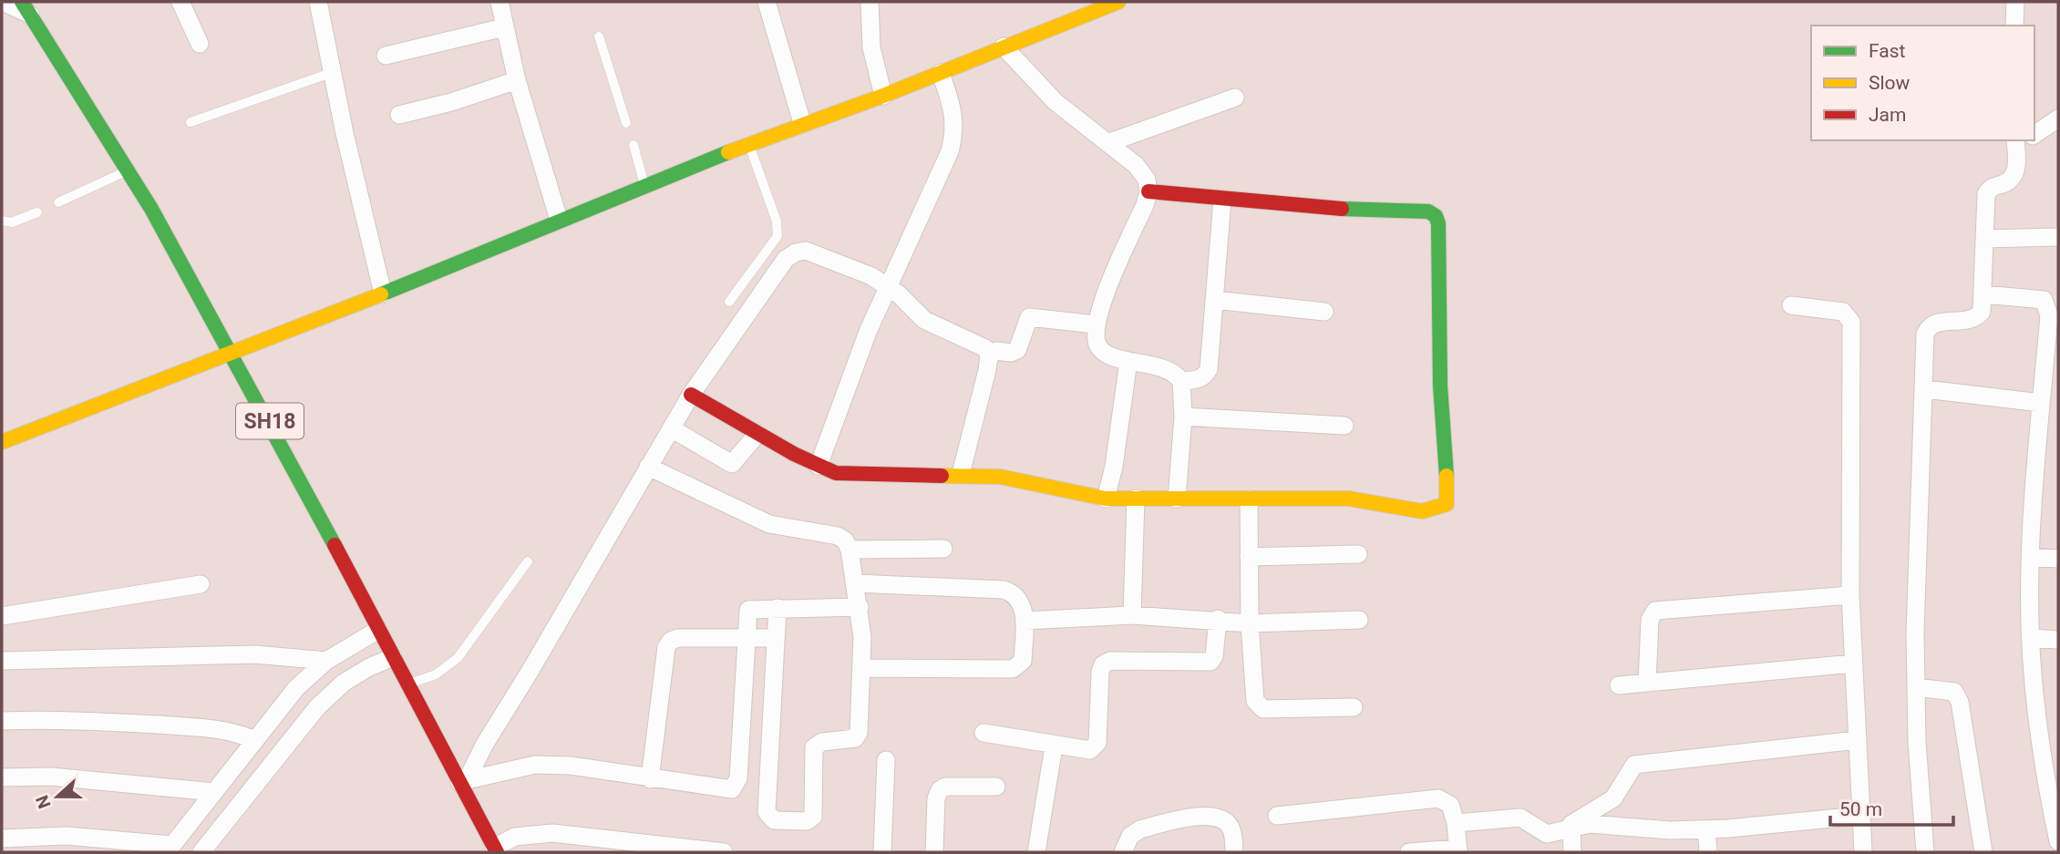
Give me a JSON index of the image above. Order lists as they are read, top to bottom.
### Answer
{
  "streets": {
    "street": ["SH18"]
  },
  "legend": ["Fast", "Slow", "Jam"],
  "scale_bar": "50 m",
  "north": "left"
}
